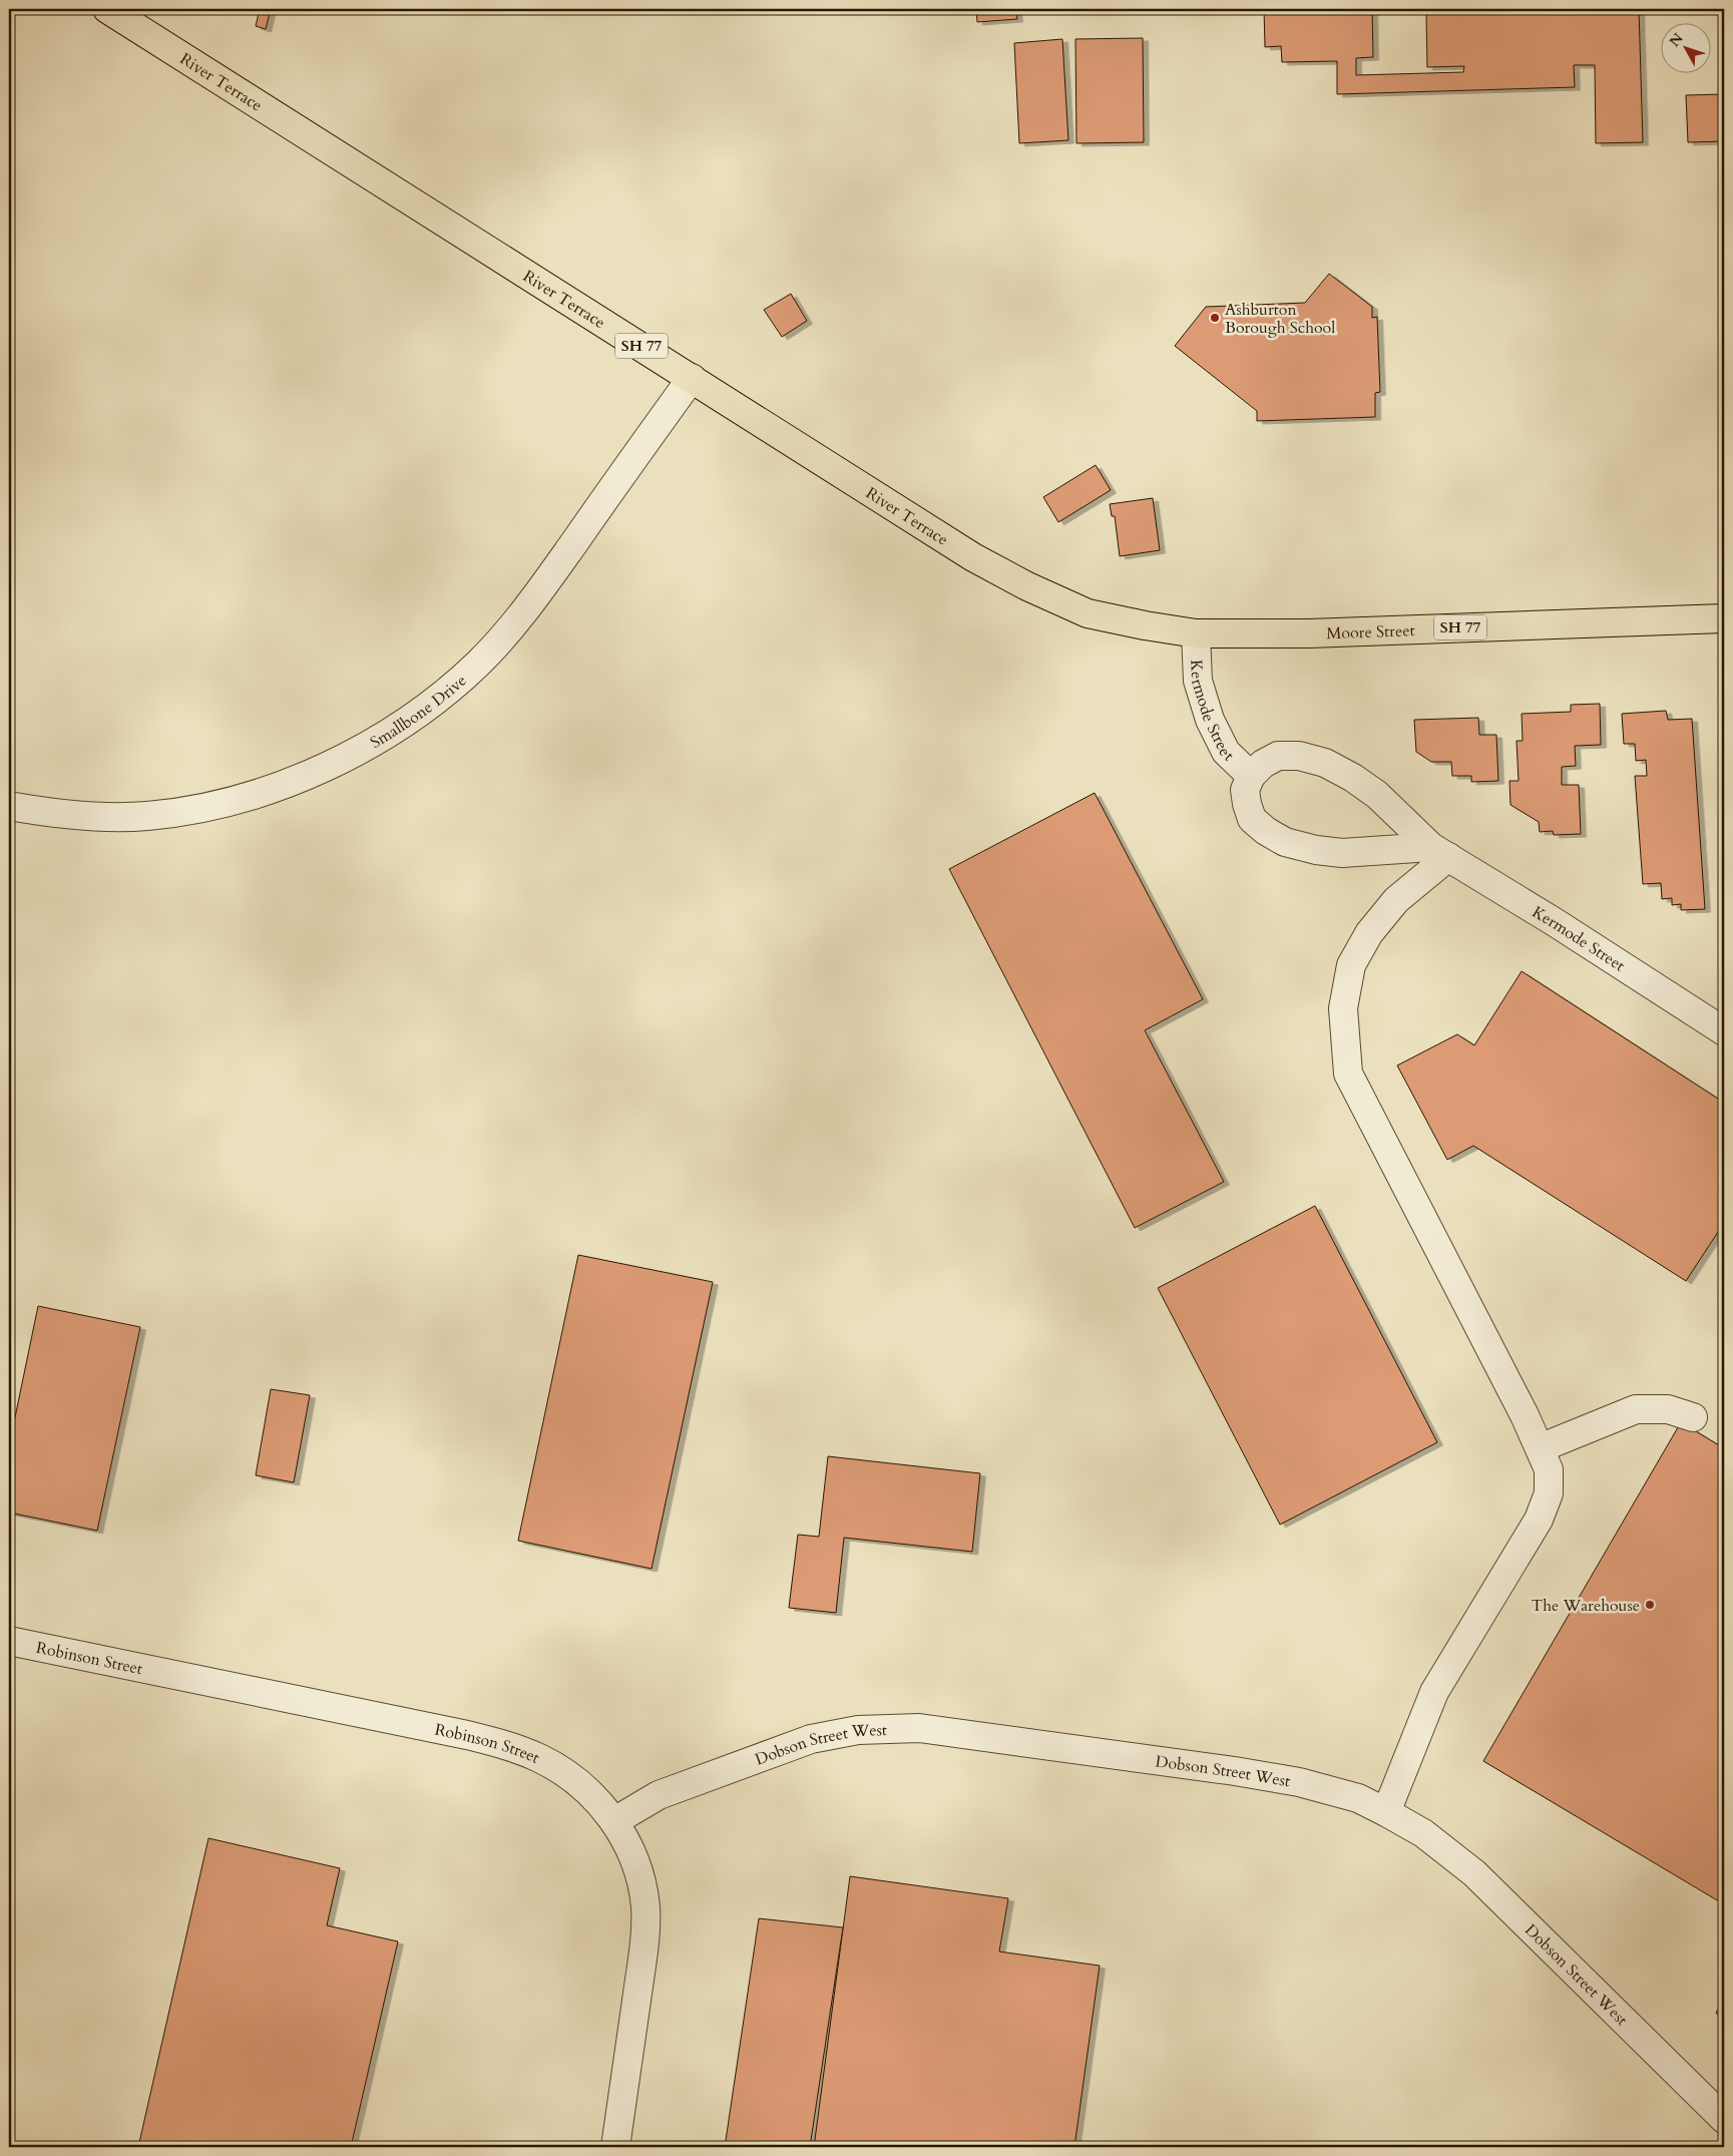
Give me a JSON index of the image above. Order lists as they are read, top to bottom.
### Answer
{
  "streets": {
    "main road": ["River Terrace", "SH 77", "Moore Street"],
    "street": [
      "Kermode Street",
      "Smallbone Drive",
      "Robinson Street",
      "Dobson Street West"
    ]
  },
  "crossings": [
    ["River Terrace", "Moore Street"],
    ["River Terrace", "Kermode Street"],
    ["River Terrace", "Smallbone Drive"],
    ["Moore Street", "Kermode Street"],
    ["Robinson Street", "Dobson Street West"]
  ],
  "places": ["Ashburton Borough School", "The Warehouse"],
  "north": "top left"
}
